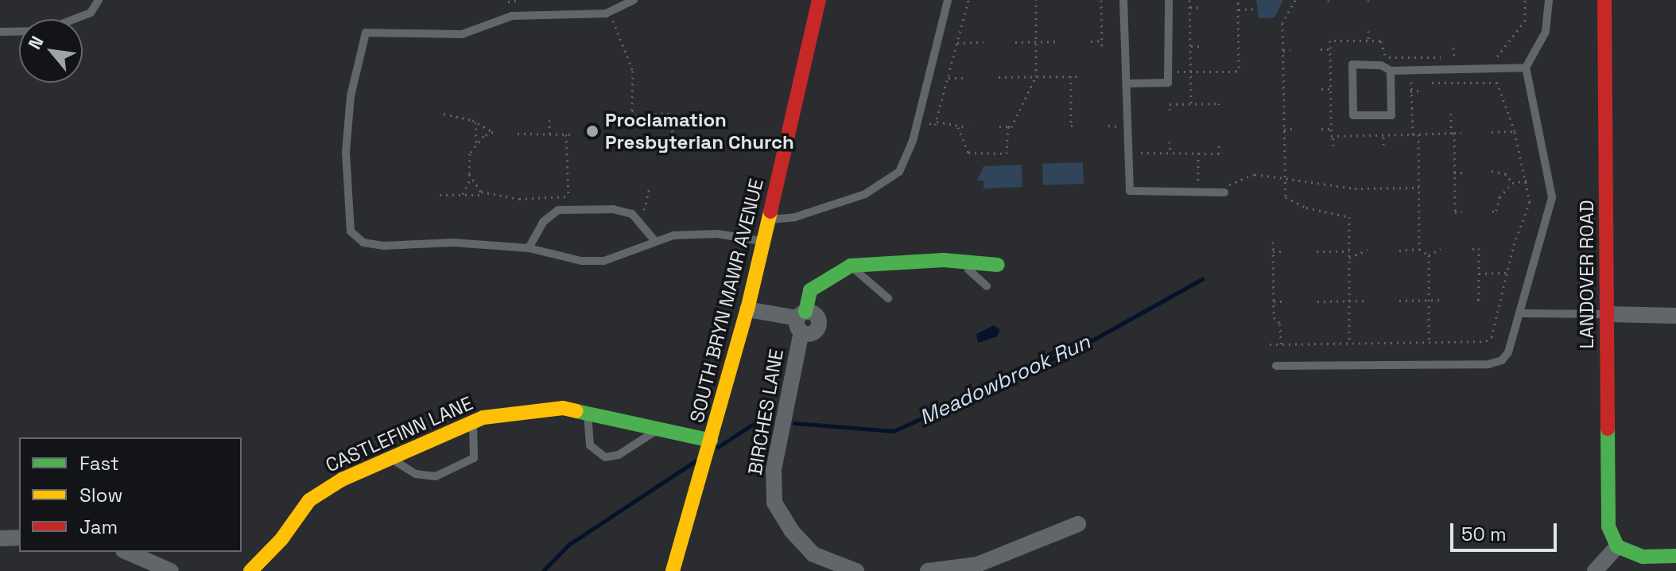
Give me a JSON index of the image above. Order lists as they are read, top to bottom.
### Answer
{
  "streets": {
    "street": [
      "LANDOVER ROAD",
      "SOUTH BRYN MAWR AVENUE",
      "BIRCHES LANE",
      "CASTLEFINN LANE"
    ]
  },
  "crossings": [
    ["SOUTH BRYN MAWR AVENUE", "CASTLEFINN LANE"]
  ],
  "water": ["Meadowbrook Run"],
  "places": ["Proclamation Presbyterian Church"],
  "legend": ["Fast", "Slow", "Jam"],
  "scale_bar": "50 m",
  "north": "top left"
}
